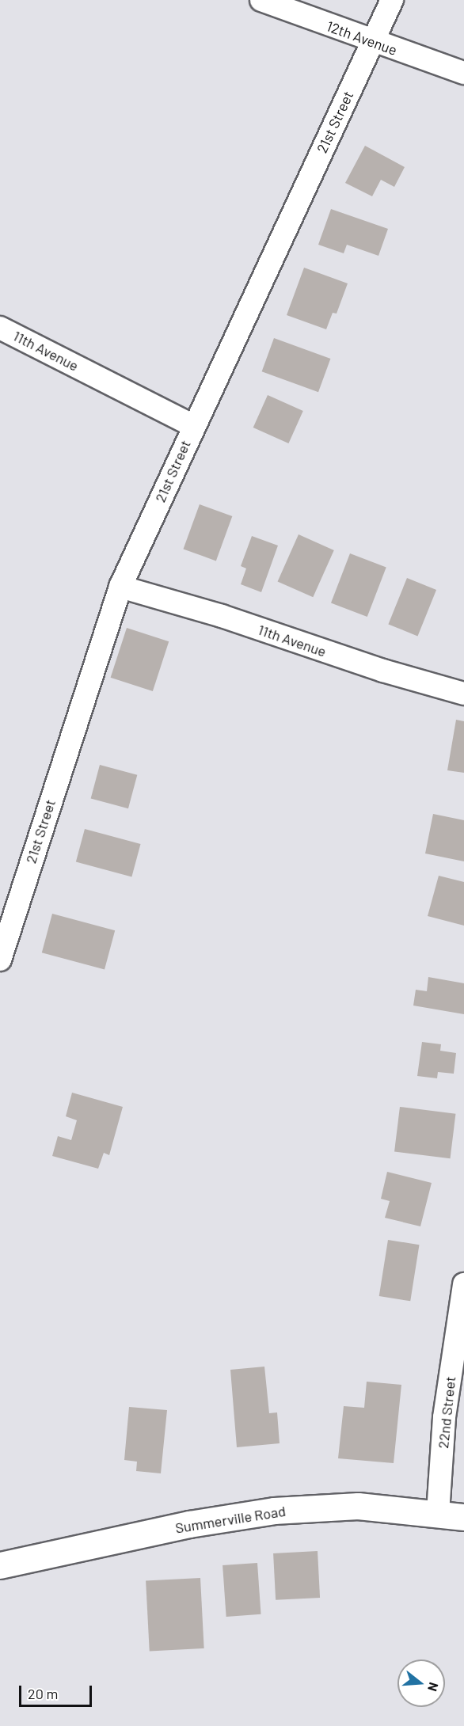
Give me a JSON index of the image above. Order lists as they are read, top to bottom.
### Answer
{
  "streets": {
    "main road": ["Summerville Road"],
    "street": [
      "12th Avenue",
      "21st Street",
      "11th Avenue",
      "22nd Street"
    ]
  },
  "crossings": [
    ["12th Avenue", "21st Street"],
    ["21st Street", "11th Avenue"],
    ["22nd Street", "Summerville Road"]
  ],
  "scale_bar": "20 m",
  "north": "right"
}
